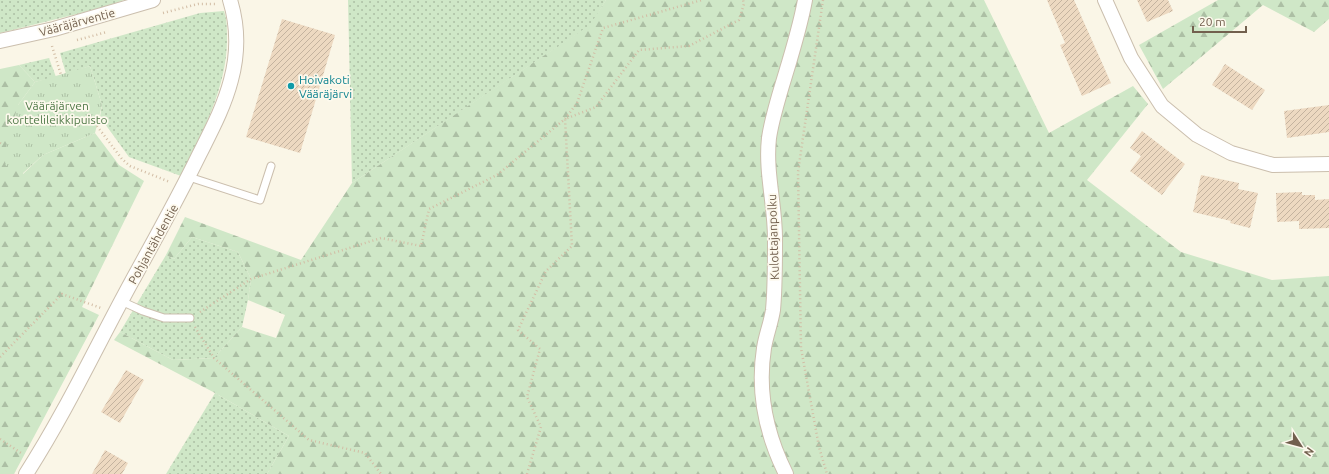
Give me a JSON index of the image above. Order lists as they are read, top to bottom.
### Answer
{
  "streets": {
    "street": ["Vääräjärventie", "Kulottajanpolku", "Pohjantähdentie"]
  },
  "parks": ["Vääräjärven korttelileikkipuisto"],
  "places": ["Hoivakoti Vääräjärvi"],
  "scale_bar": "20 m",
  "north": "bottom right"
}
